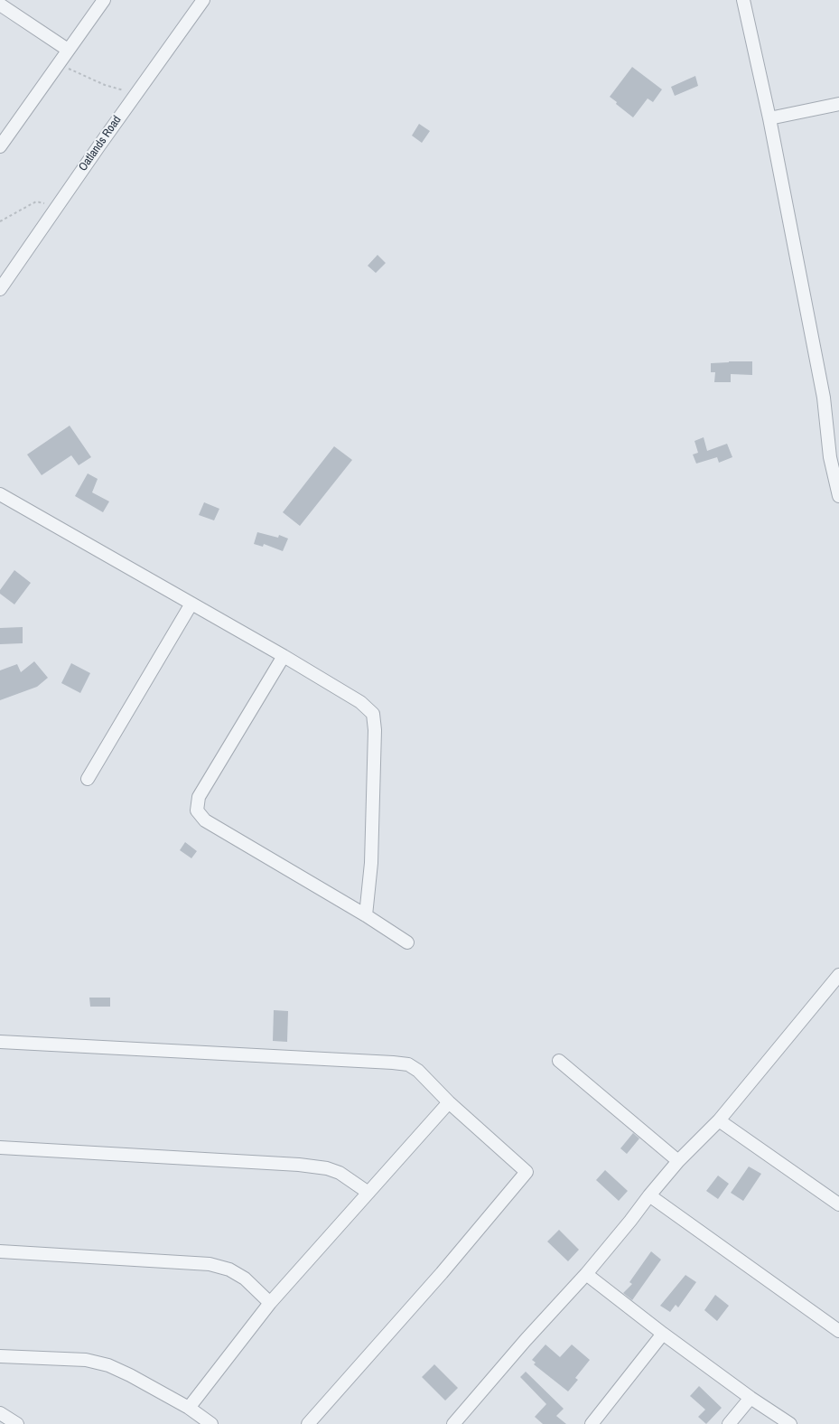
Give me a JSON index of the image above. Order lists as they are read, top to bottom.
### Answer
{
  "streets": {
    "street": ["Oatlands Road"]
  }
}
